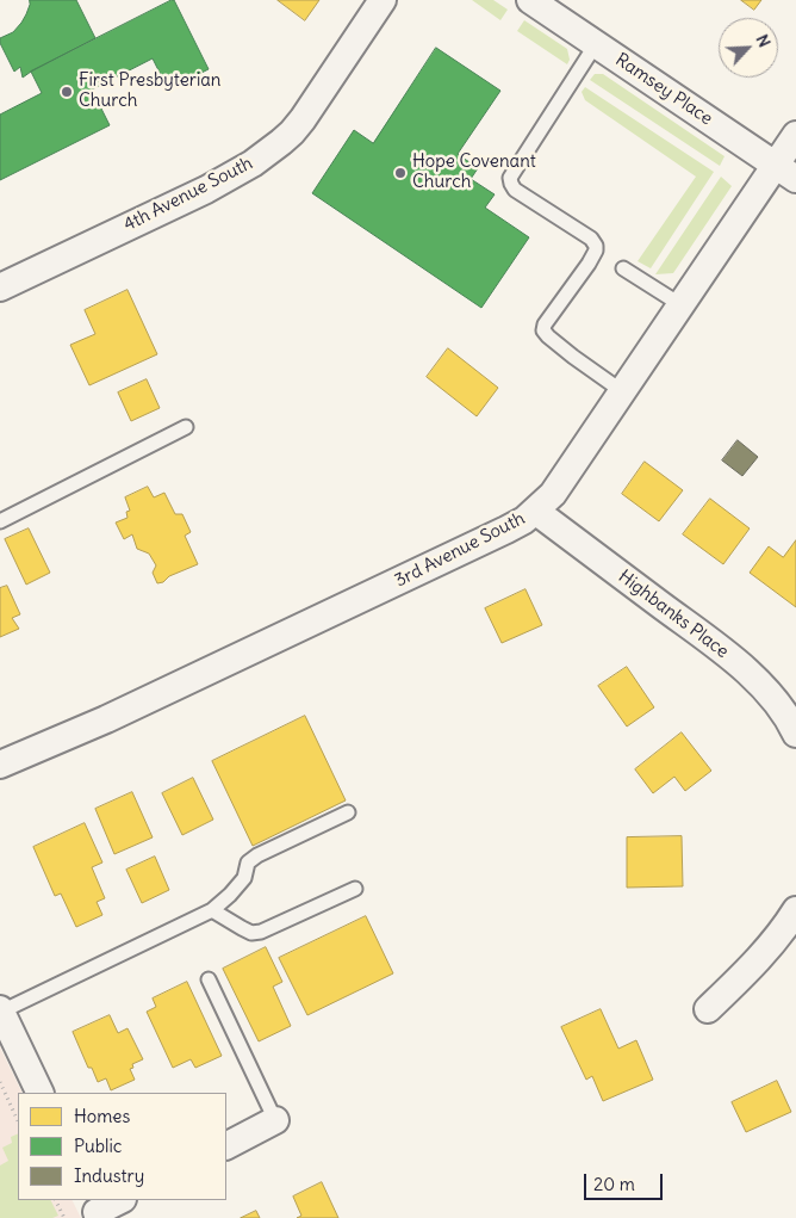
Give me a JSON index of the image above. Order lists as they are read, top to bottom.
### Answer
{
  "streets": {
    "street": [
      "Ramsey Place",
      "4th Avenue South",
      "3rd Avenue South",
      "Highbanks Place"
    ]
  },
  "crossings": [
    ["Ramsey Place", "3rd Avenue South"],
    ["3rd Avenue South", "Highbanks Place"]
  ],
  "places": ["First Presbyterian Church", "Hope Covenant Church"],
  "legend": ["Homes", "Public", "Industry"],
  "scale_bar": "20 m",
  "north": "top right"
}
